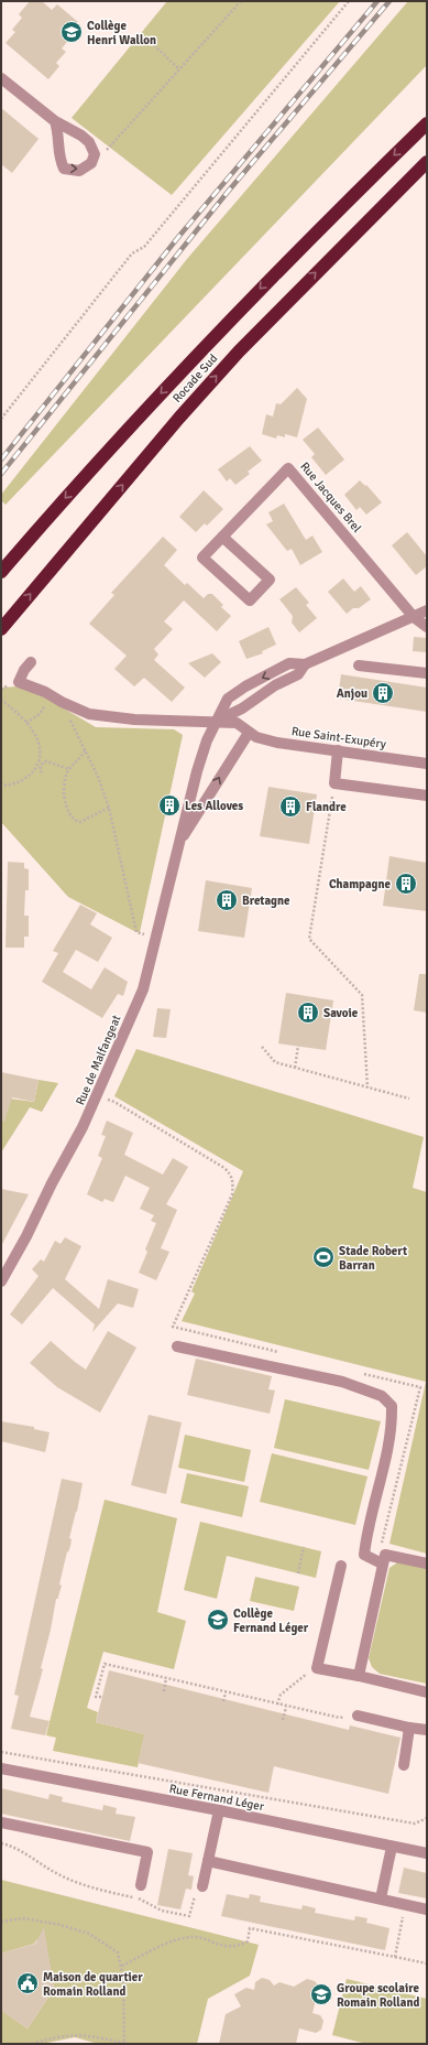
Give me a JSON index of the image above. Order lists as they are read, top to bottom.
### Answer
{
  "streets": {
    "highway": ["Rocade Sud"],
    "street": [
      "Rue Jacques Brel",
      "Rue Saint-Exupéry",
      "Rue de Malfangeat",
      "Rue Fernand Léger"
    ]
  },
  "crossings": [
    ["Rue Saint-Exupéry", "Rue de Malfangeat"]
  ],
  "places": {
    "school or university": ["Collège Henri Wallon", "Collège Fernand Léger", "Groupe scolaire Romain Rolland"],
    "building": [
      "Anjou",
      "Les Alloves",
      "Flandre",
      "Champagne",
      "Bretagne",
      "Savoie"
    ],
    "sports": ["Stade Robert Barran"],
    "public building": ["Maison de quartier Romain Rolland"]
  }
}
